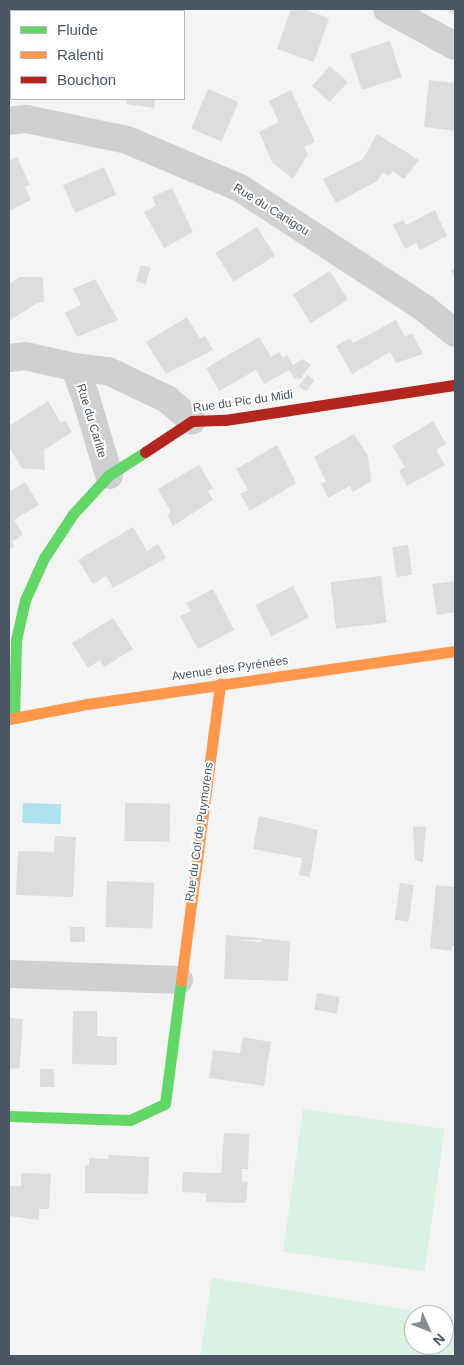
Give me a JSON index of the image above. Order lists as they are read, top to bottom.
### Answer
{
  "streets": {
    "street": [
      "Rue du Canigou",
      "Rue du Pic du Midi",
      "Rue du Carlite",
      "Avenue des Pyrénées",
      "Rue du Col de Puymorens"
    ]
  },
  "crossings": [
    ["Rue du Pic du Midi", "Rue du Carlite"],
    ["Rue du Pic du Midi", "Avenue des Pyrénées"],
    ["Avenue des Pyrénées", "Rue du Col de Puymorens"]
  ],
  "legend": ["Fluide", "Ralenti", "Bouchon"],
  "north": "bottom right"
}
